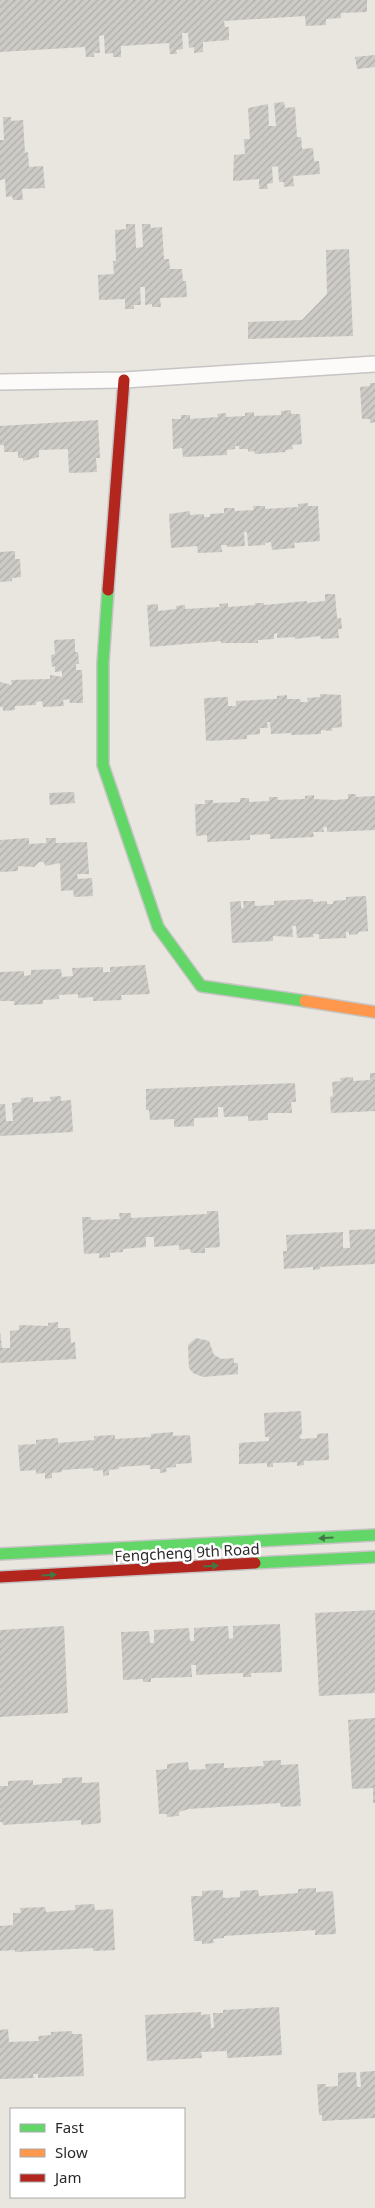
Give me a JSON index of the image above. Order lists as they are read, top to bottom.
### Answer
{
  "streets": {
    "street": ["Fengcheng 9th Road"]
  },
  "legend": ["Fast", "Slow", "Jam"]
}
